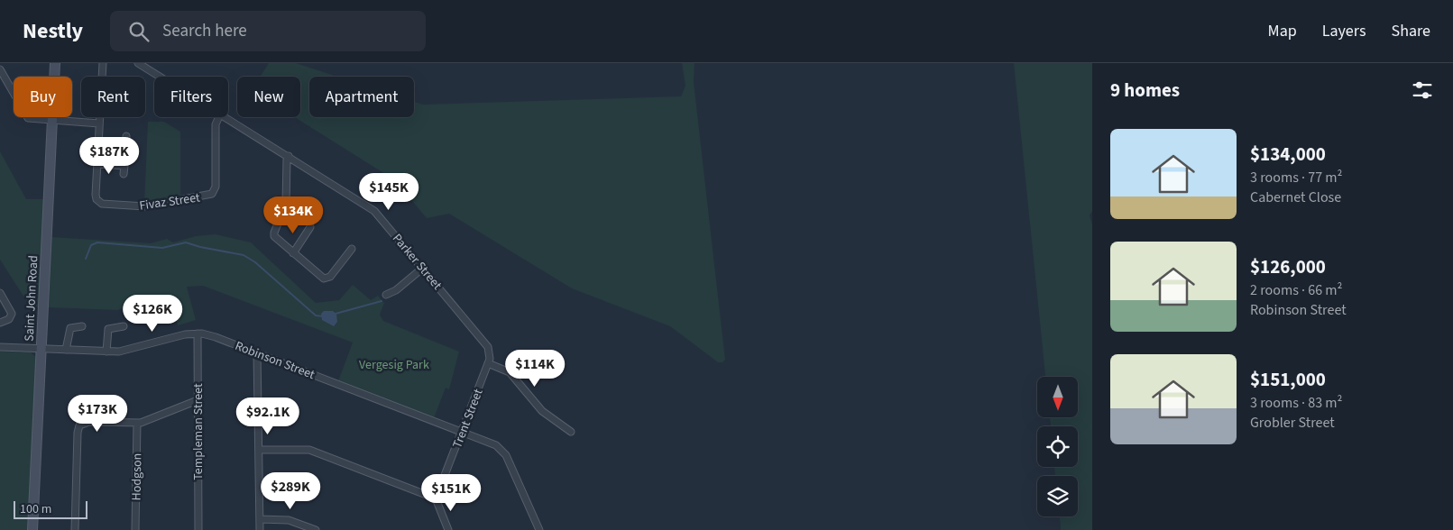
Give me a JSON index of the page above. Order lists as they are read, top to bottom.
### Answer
{
  "streets": {
    "main road": ["Saint John Road"],
    "street": [
      "Fivaz Street",
      "Parker Street",
      "Robinson Street",
      "Trent Street",
      "Templeman Street",
      "Hodgson"
    ]
  },
  "crossings": [
    ["Parker Street", "Trent Street"],
    ["Saint John Road", "Robinson Street"],
    ["Robinson Street", "Trent Street"],
    ["Robinson Street", "Templeman Street"]
  ],
  "parks": ["Vergesig Park"],
  "scale_bar": "100 m",
  "north": "bottom",
  "page": {
    "header": "Nestly",
    "search": "Search here",
    "nav": ["Map", "Layers", "Share"],
    "heading": "9 homes",
    "chip": [
      "Buy",
      "Rent",
      "Filters",
      "New",
      "Apartment"
    ],
    "list": [
      {
        "name": "$134,000",
        "note": "3 rooms · 77 m² · Cabernet Close"
      },
      {
        "name": "$126,000",
        "note": "2 rooms · 66 m² · Robinson Street"
      },
      {
        "name": "$151,000",
        "note": "3 rooms · 83 m² · Grobler Street"
      }
    ],
    "price": [
      "$187K",
      "$145K",
      "$134K",
      "$126K",
      "$114K",
      "$173K",
      "$92.1K",
      "$289K",
      "$151K"
    ],
    "scale": "100 m"
  }
}
